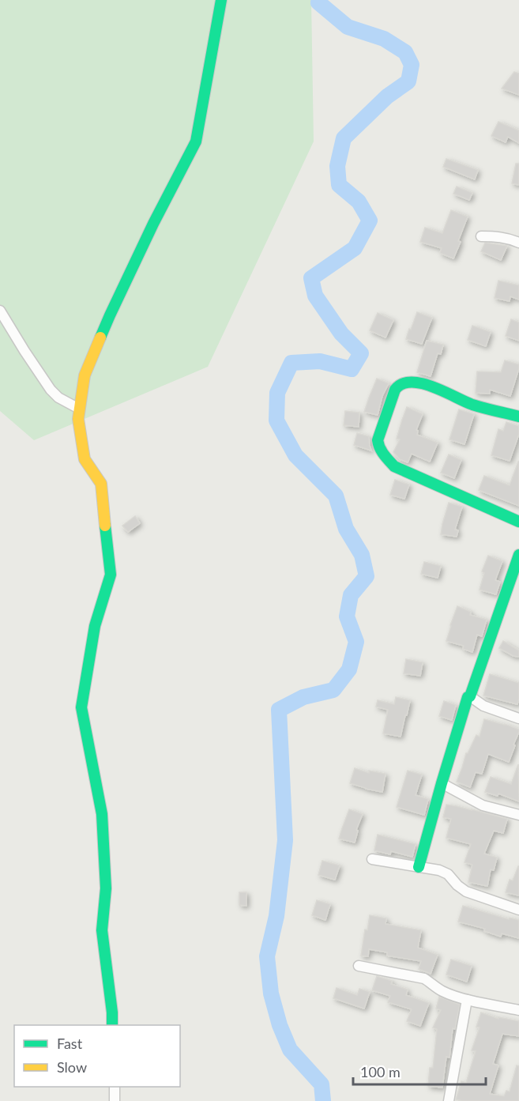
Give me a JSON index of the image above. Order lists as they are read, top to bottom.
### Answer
{
  "legend": ["Fast", "Slow"],
  "scale_bar": "100 m"
}
